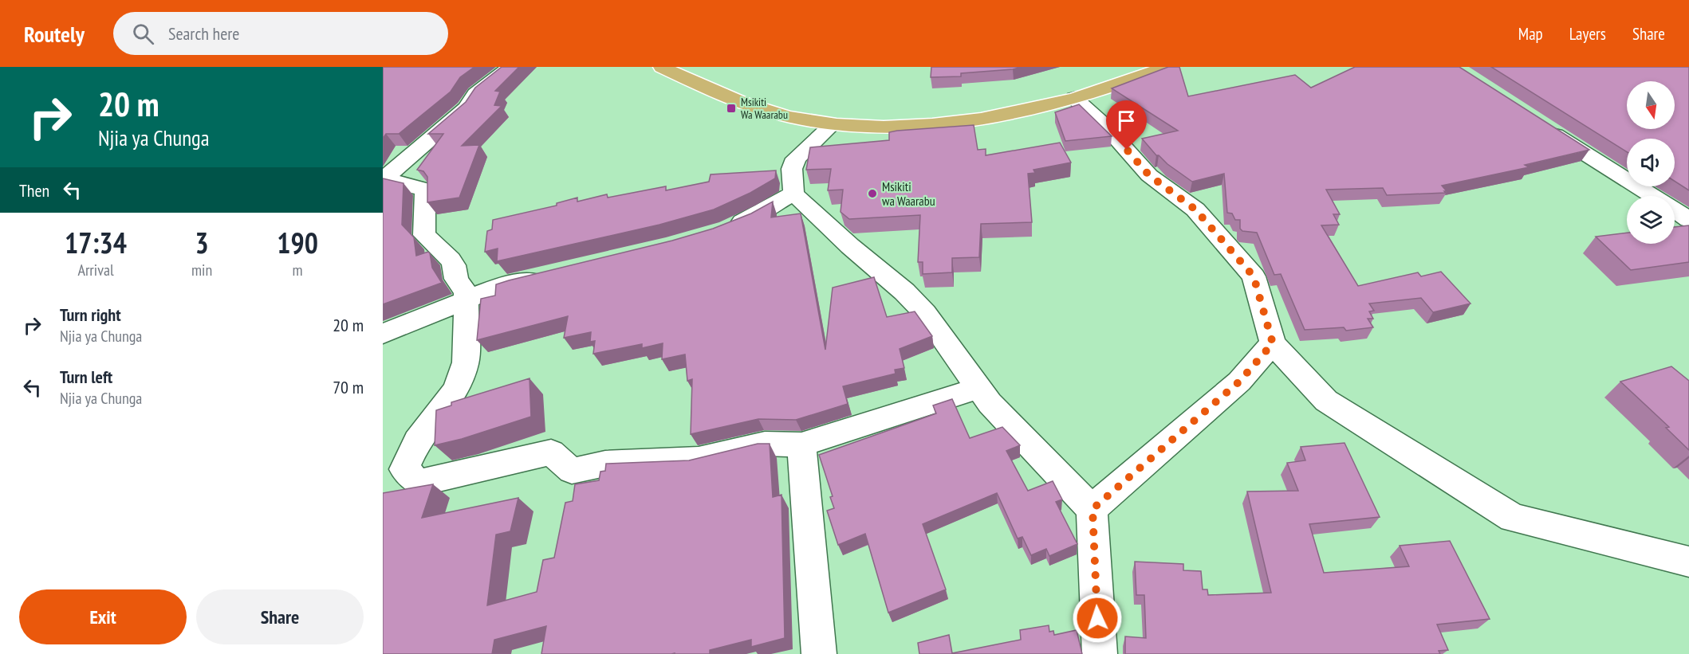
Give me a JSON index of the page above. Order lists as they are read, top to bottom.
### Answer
{
  "places": {
    "transit": ["Msikiti Wa Waarabu"],
    "other": ["Msikiti wa Waarabu"]
  },
  "north": "bottom",
  "page": {
    "header": "Routely",
    "search": "Search here",
    "nav": ["Map", "Layers", "Share"],
    "turn": ["20 m", "Njia ya Chunga"],
    "then": "Then",
    "eta": [
      "17:34",
      "Arrival",
      "3",
      "min",
      "190",
      "m"
    ],
    "list": [
      {
        "name": "Turn right",
        "note": "Njia ya Chunga",
        "value": "20 m"
      },
      {
        "name": "Turn left",
        "note": "Njia ya Chunga",
        "value": "70 m"
      }
    ],
    "buttons": ["Exit", "Share"]
  }
}
